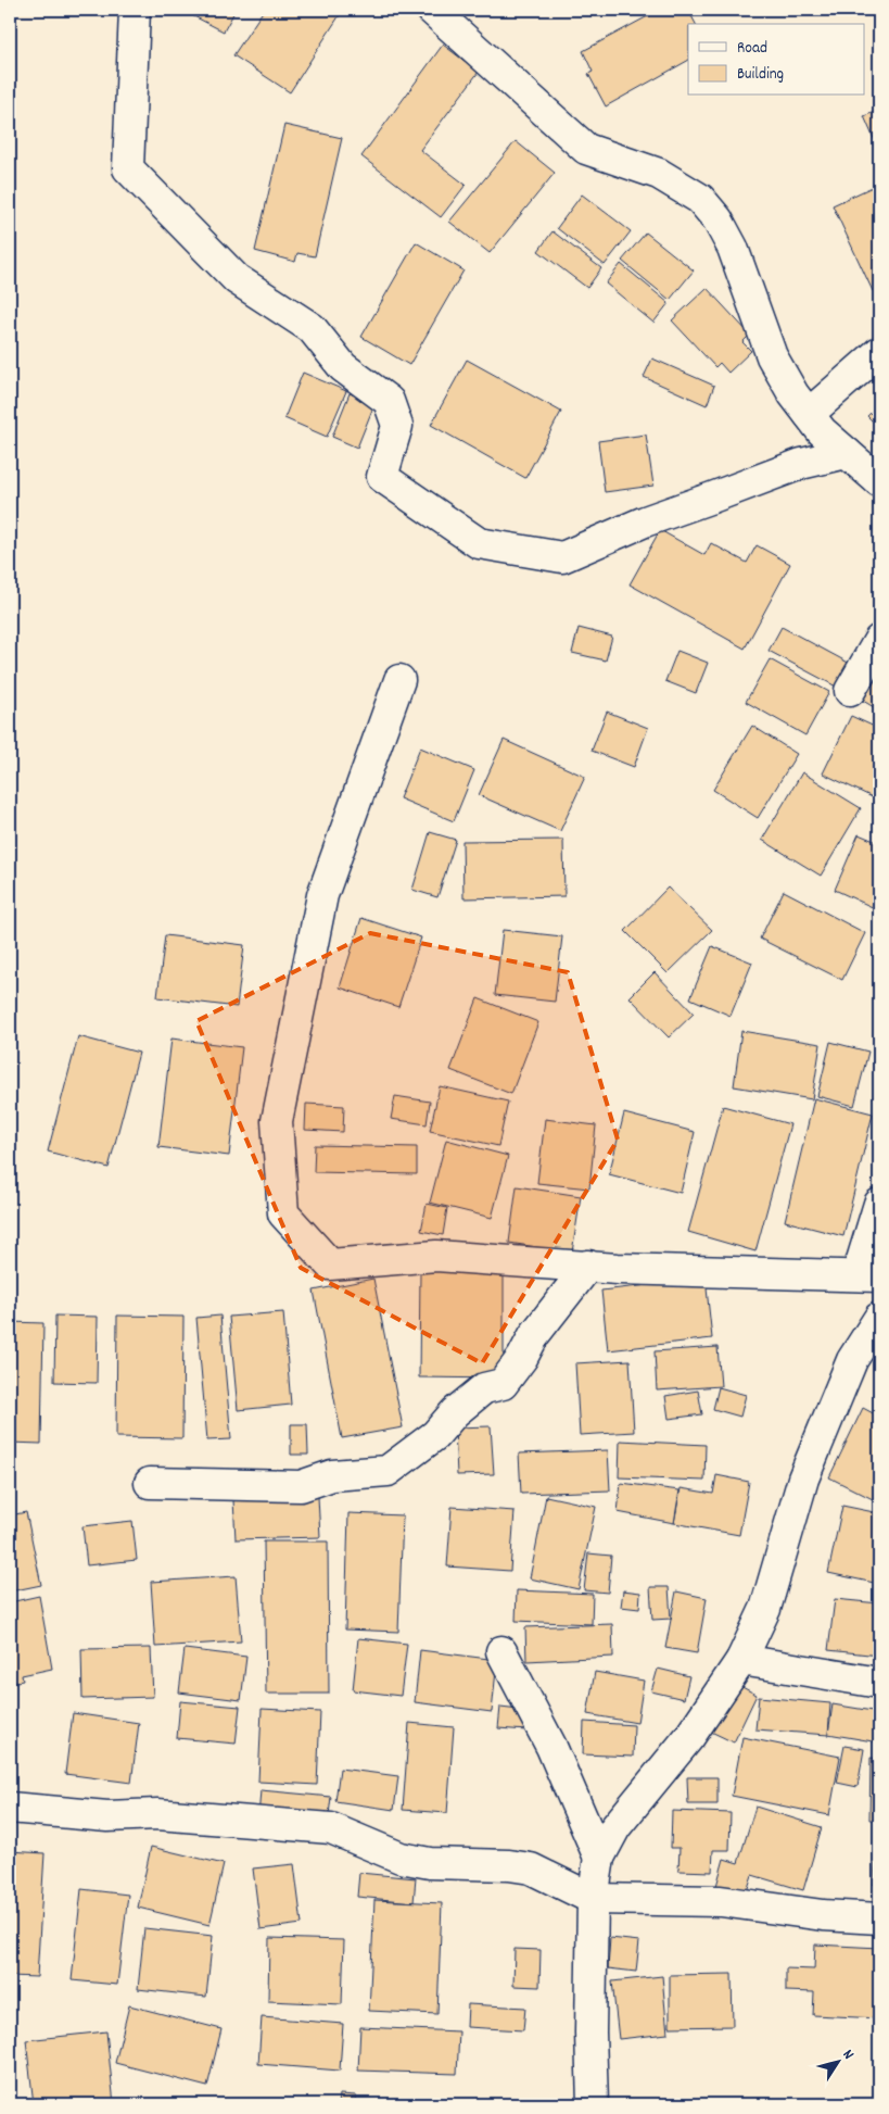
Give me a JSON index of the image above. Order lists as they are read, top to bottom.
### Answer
{
  "legend": ["Road", "Building"],
  "north": "top right"
}
